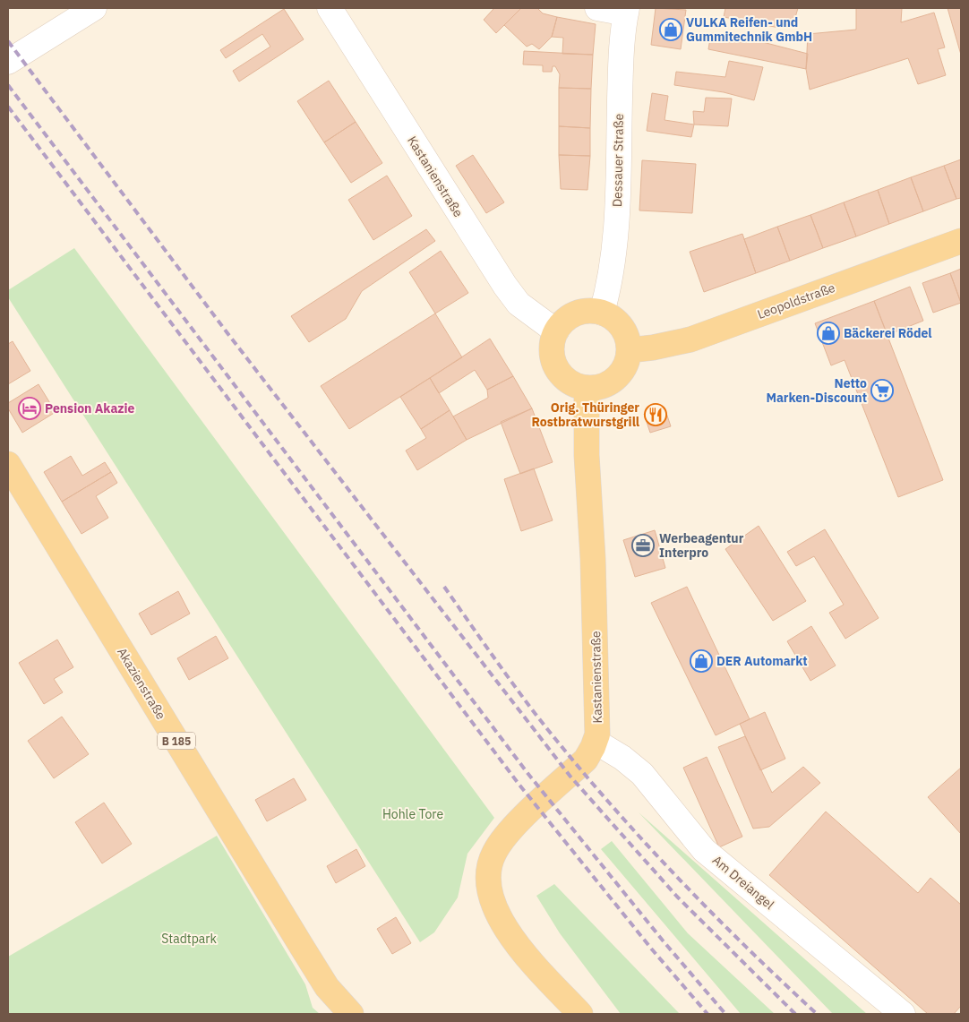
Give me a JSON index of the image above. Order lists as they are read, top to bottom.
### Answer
{
  "streets": {
    "main road": [
      "Kastanienstraße",
      "Leopoldstraße",
      "Akazienstraße",
      "B 185"
    ],
    "street": ["Dessauer Straße", "Am Dreiangel"]
  },
  "crossings": [
    ["Dessauer Straße", "Kastanienstraße"],
    ["Dessauer Straße", "Leopoldstraße"],
    ["Kastanienstraße", "Leopoldstraße"],
    ["Kastanienstraße", "Am Dreiangel"]
  ],
  "parks": ["Hohle Tore", "Stadtpark"],
  "places": {
    "shop": ["VULKA Reifen- und Gummitechnik GmbH", "Bäckerei Rödel", "DER Automarkt"],
    "supermarket": ["Netto Marken-Discount"],
    "hotel": ["Pension Akazie"],
    "restaurant": ["Orig. Thüringer Rostbratwurstgrill"],
    "office": ["Werbeagentur Interpro"]
  }
}
